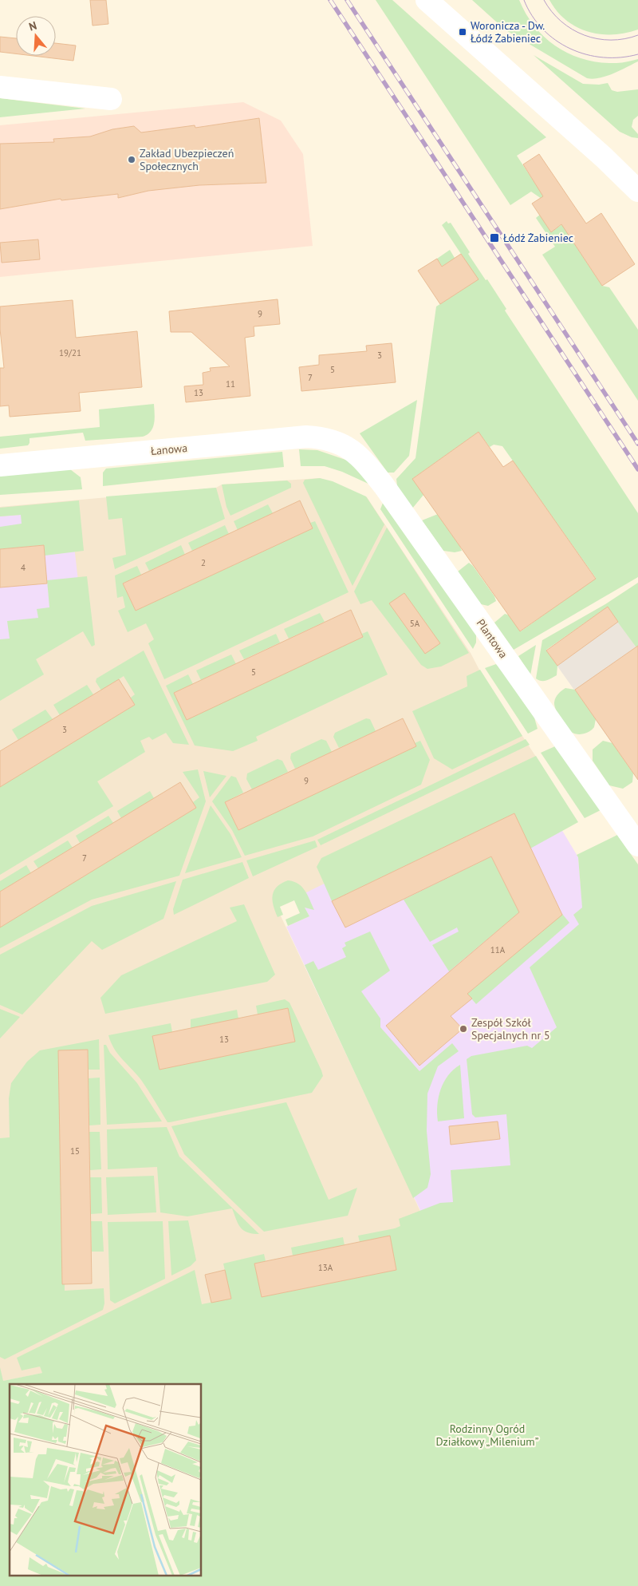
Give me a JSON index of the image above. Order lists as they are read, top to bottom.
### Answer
{
  "streets": {
    "street": ["Łanowa", "Plantowa"]
  },
  "crossings": [
    ["Łanowa", "Plantowa"]
  ],
  "parks": ["Rodzinny Ogród Działkowy „Milenium”"],
  "places": {
    "transit": ["Woronicza - Dw. Łódź Żabieniec", "Łódź Żabieniec"],
    "other": ["Zakład Ubezpieczeń Społecznych", "Zespół Szkół Specjalnych nr 5"]
  },
  "house_numbers": [
    "9",
    "19/21",
    "3",
    "5",
    "7",
    "11",
    "13",
    "2",
    "4",
    "5A",
    "5",
    "3",
    "9",
    "7",
    "11A",
    "13",
    "15",
    "13A"
  ],
  "north": "top"
}
